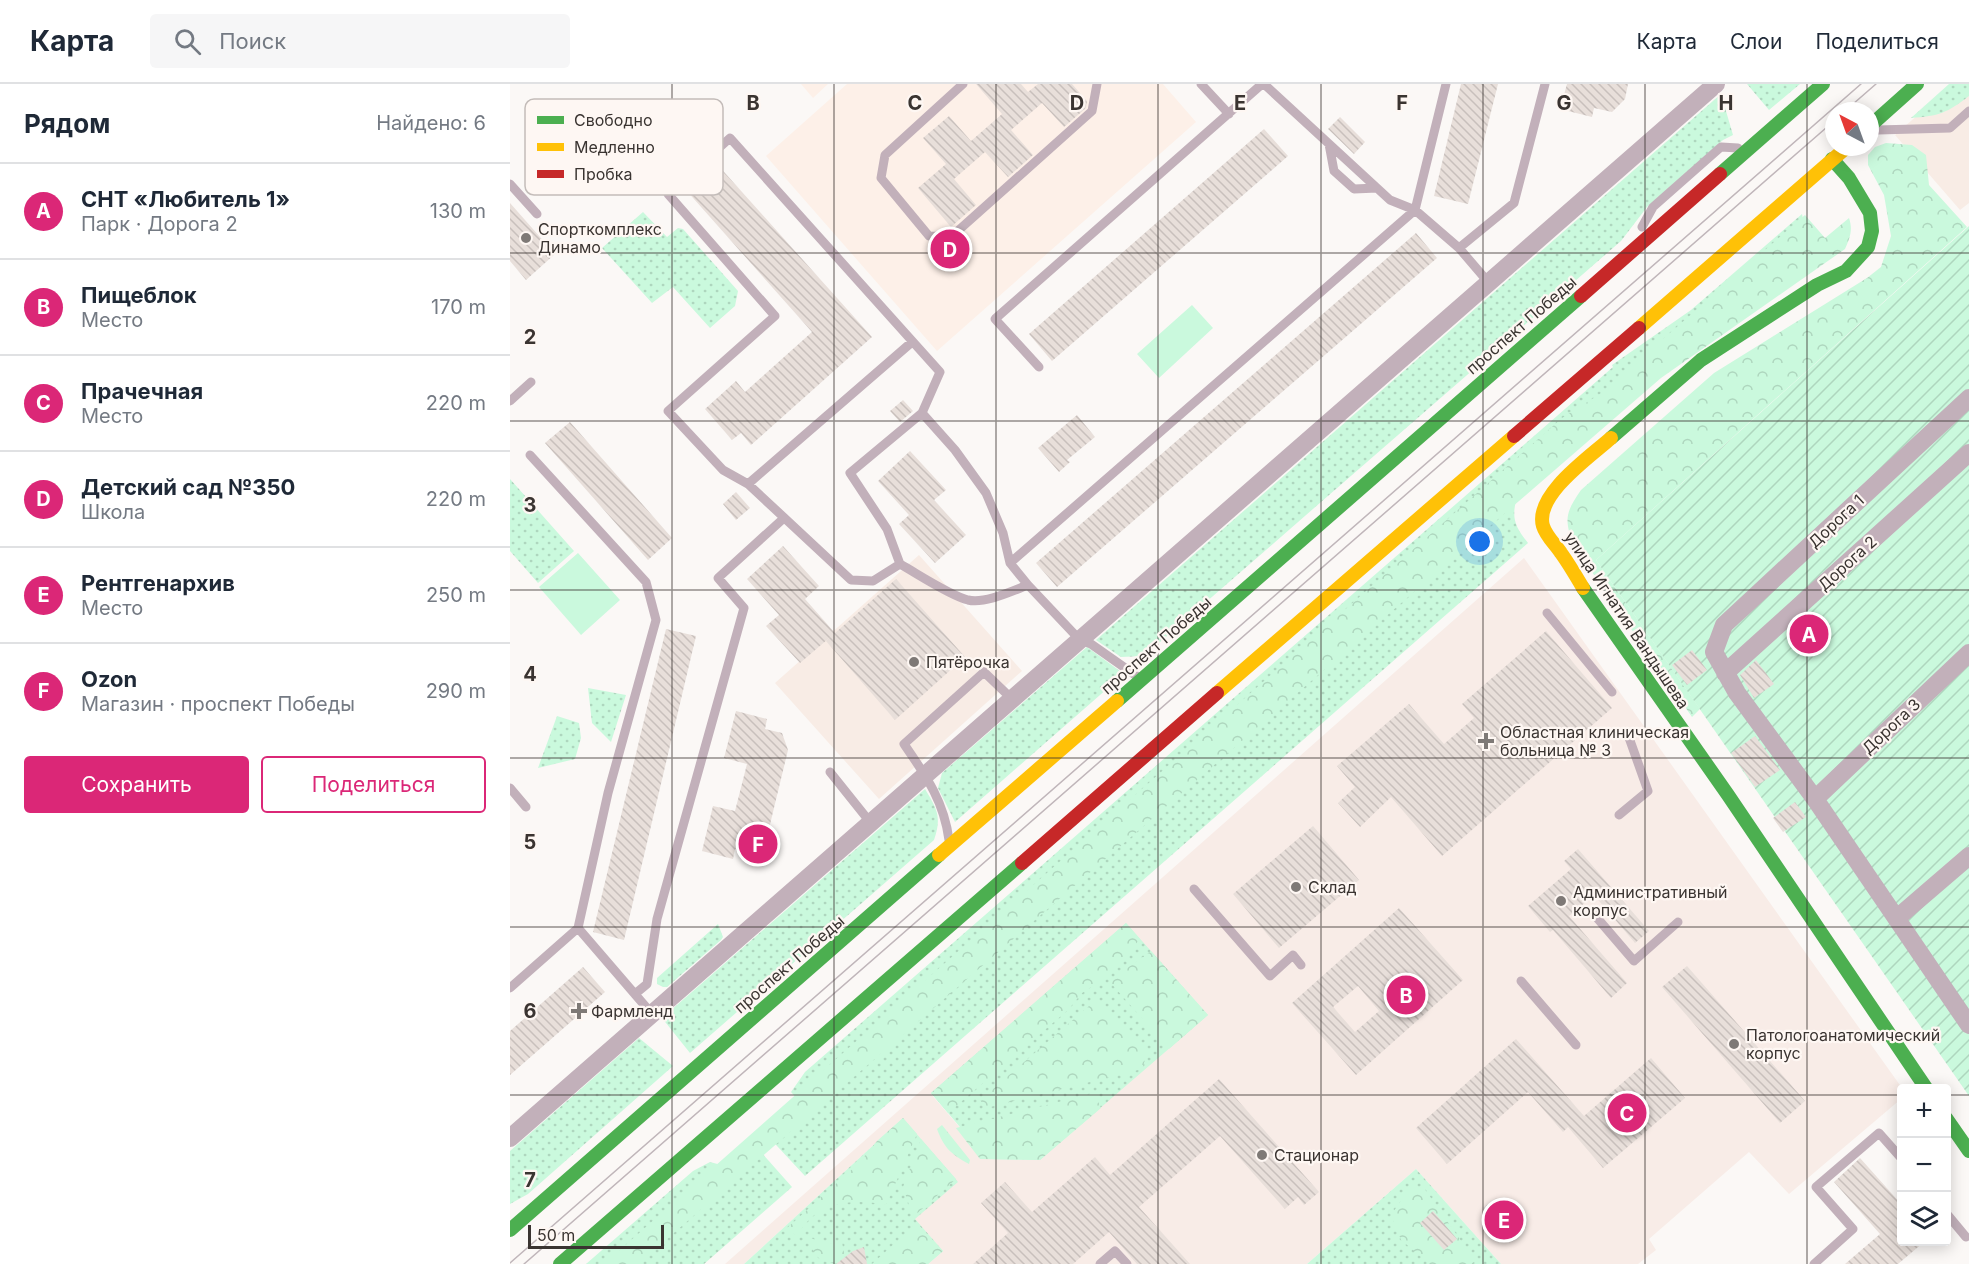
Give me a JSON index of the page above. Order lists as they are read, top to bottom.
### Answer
{
  "streets": {
    "main road": ["проспект Победы", "улица Игнатия Вандышева"],
    "street": ["Дорога 1", "Дорога 2", "Дорога 3"]
  },
  "crossings": [
    ["Дорога 1", "Дорога 2"]
  ],
  "places": {
    "other": [
      "Спорткомплекс Динамо",
      "Пятёрочка",
      "Склад",
      "Административный корпус",
      "Патологоанатомический корпус",
      "Стационар"
    ],
    "health": ["Областная клиническая больница № 3", "Фармленд"]
  },
  "legend": ["Свободно", "Медленно", "Пробка"],
  "scale_bar": "50 m",
  "north": "top left",
  "page": {
    "header": "Карта",
    "search": "Поиск",
    "nav": ["Карта", "Слои", "Поделиться"],
    "heading": ["Рядом", "Найдено: 6"],
    "list": [
      {
        "mark": "A",
        "name": "СНТ «Любитель 1»",
        "note": "Парк · Дорога 2",
        "value": "130 m"
      },
      {
        "mark": "B",
        "name": "Пищеблок",
        "note": "Место",
        "value": "170 m"
      },
      {
        "mark": "C",
        "name": "Прачечная",
        "note": "Место",
        "value": "220 m"
      },
      {
        "mark": "D",
        "name": "Детский сад №350",
        "note": "Школа",
        "value": "220 m"
      },
      {
        "mark": "E",
        "name": "Рентгенархив",
        "note": "Место",
        "value": "250 m"
      },
      {
        "mark": "F",
        "name": "Ozon",
        "note": "Магазин · проспект Победы",
        "value": "290 m"
      }
    ],
    "pins": [
      "D",
      "A",
      "F",
      "B",
      "C",
      "E"
    ],
    "buttons": ["Сохранить", "Поделиться"],
    "map_buttons": ["+", "−"],
    "scale": "50 m"
  },
  "grid": {
    "columns": [
      "B",
      "C",
      "D",
      "E",
      "F",
      "G",
      "H"
    ],
    "rows": [
      "2",
      "3",
      "4",
      "5",
      "6",
      "7"
    ]
  }
}
